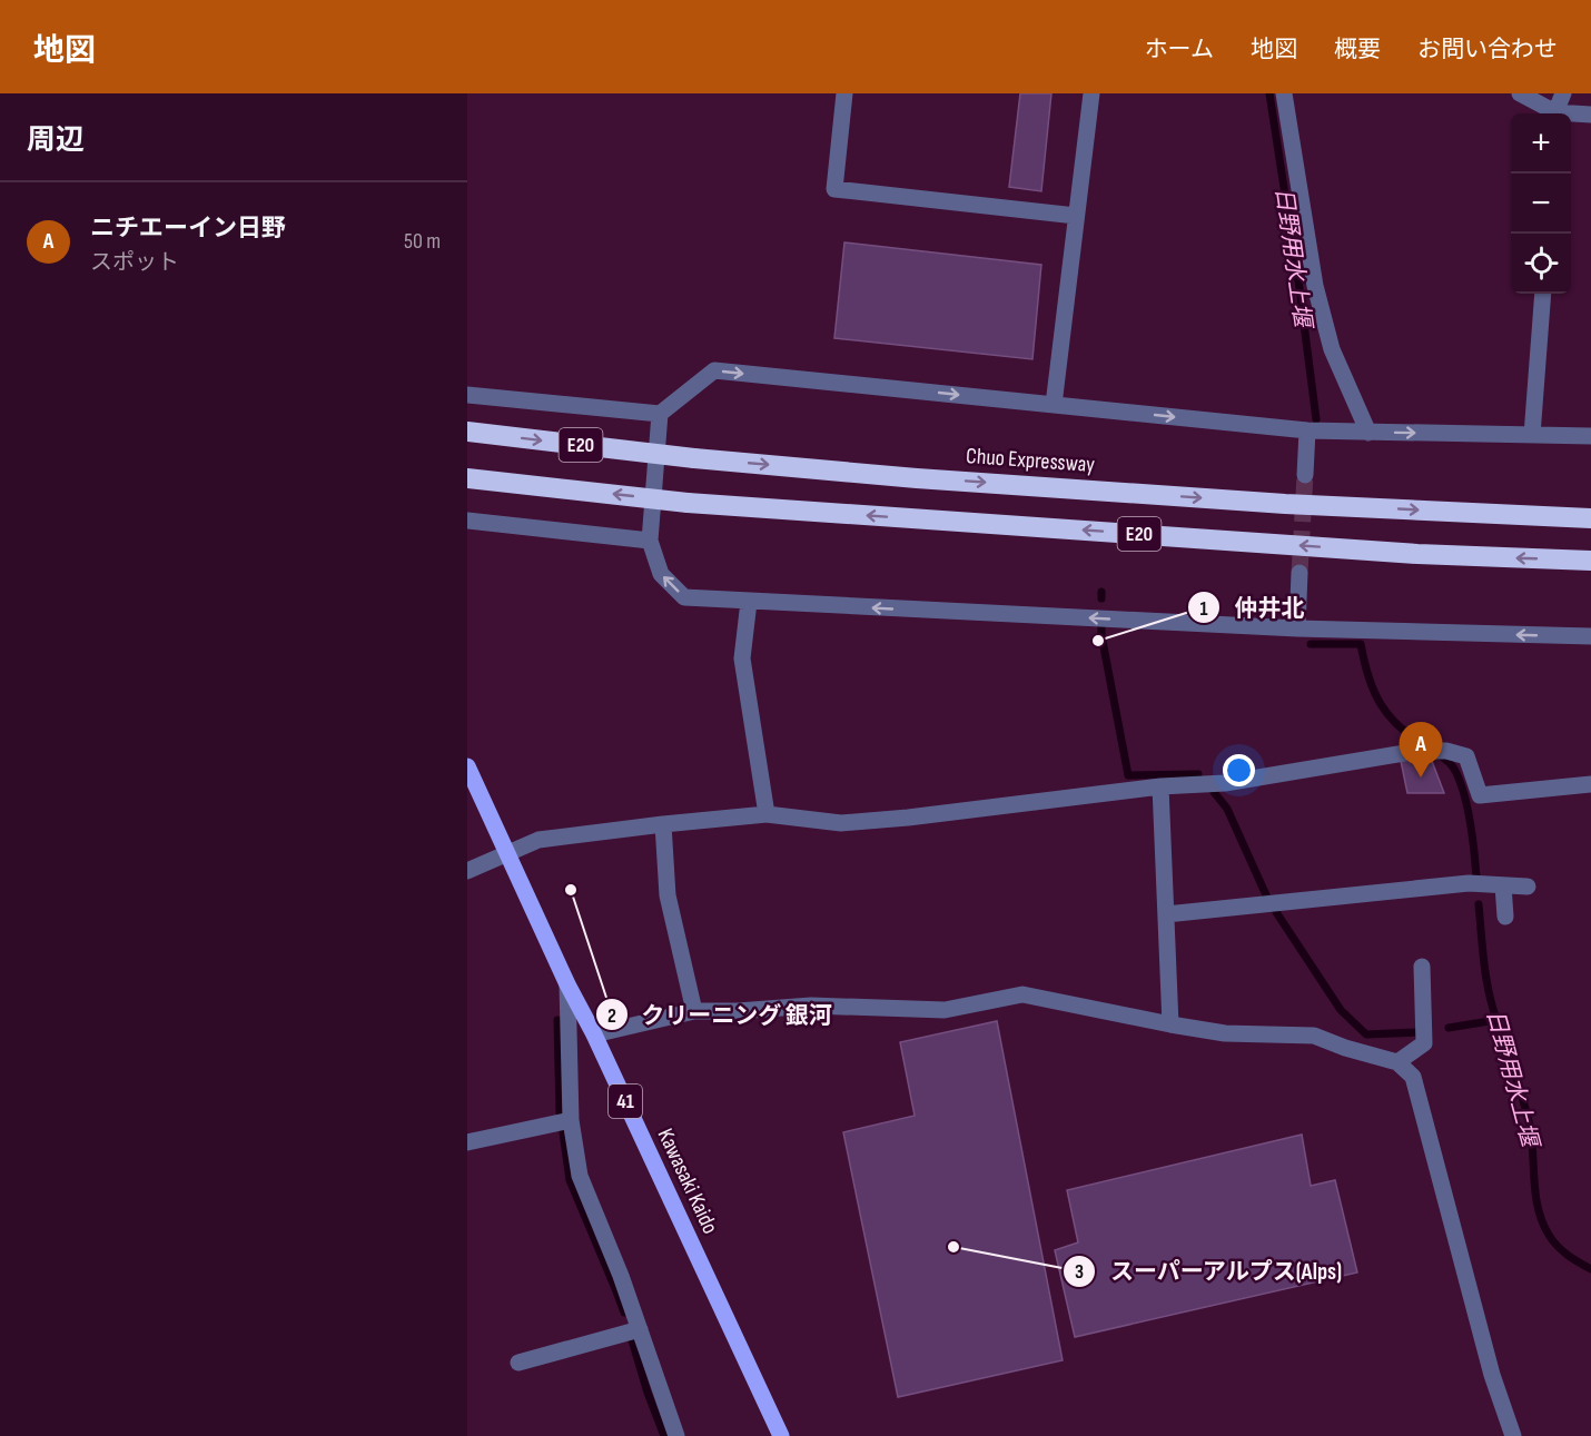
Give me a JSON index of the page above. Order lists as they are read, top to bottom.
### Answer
{
  "streets": {
    "highway": ["E20", "Chuo Expressway"],
    "main road": ["41", "Kawasaki Kaido"]
  },
  "water": ["日野用水上堰"],
  "places": ["仲井北", "クリーニング 銀河", "スーパーアルプス(Alps)"],
  "page": {
    "header": "地図",
    "nav": [
      "ホーム",
      "地図",
      "概要",
      "お問い合わせ"
    ],
    "heading": "周辺",
    "map_buttons": ["+", "−"],
    "list": [
      {
        "mark": "A",
        "name": "ニチエーイン日野",
        "note": "スポット",
        "value": "50 m"
      }
    ],
    "pins": "A"
  }
}
